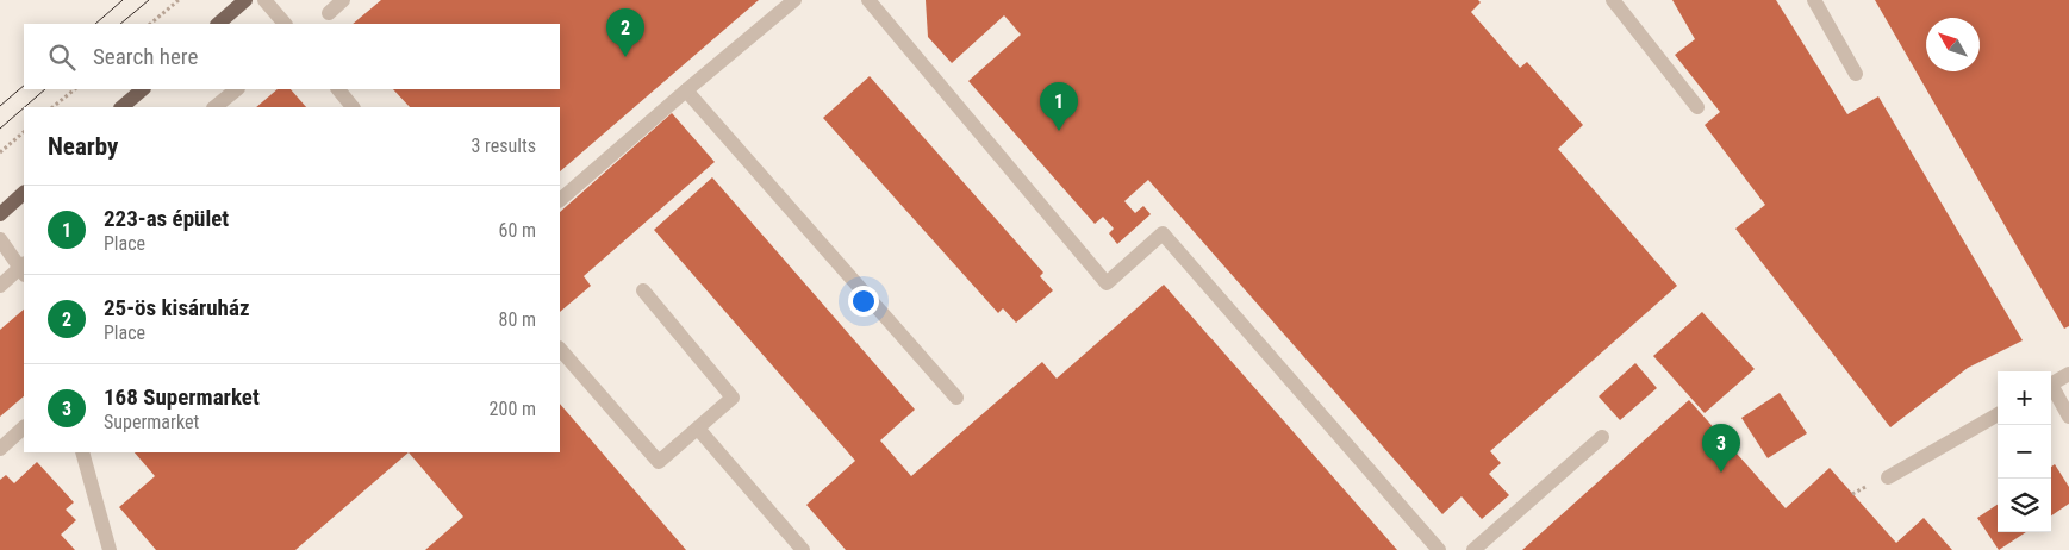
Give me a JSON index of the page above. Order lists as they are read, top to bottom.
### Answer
{
  "north": "top left",
  "page": {
    "pins": ["2", "1", "3"],
    "search": "Search here",
    "heading": ["Nearby", "3 results"],
    "list": [
      {
        "mark": "1",
        "name": "223-as épület",
        "note": "Place",
        "value": "60 m"
      },
      {
        "mark": "2",
        "name": "25-ös kisáruház",
        "note": "Place",
        "value": "80 m"
      },
      {
        "mark": "3",
        "name": "168 Supermarket",
        "note": "Supermarket",
        "value": "200 m"
      }
    ],
    "map_buttons": ["+", "−"]
  }
}
